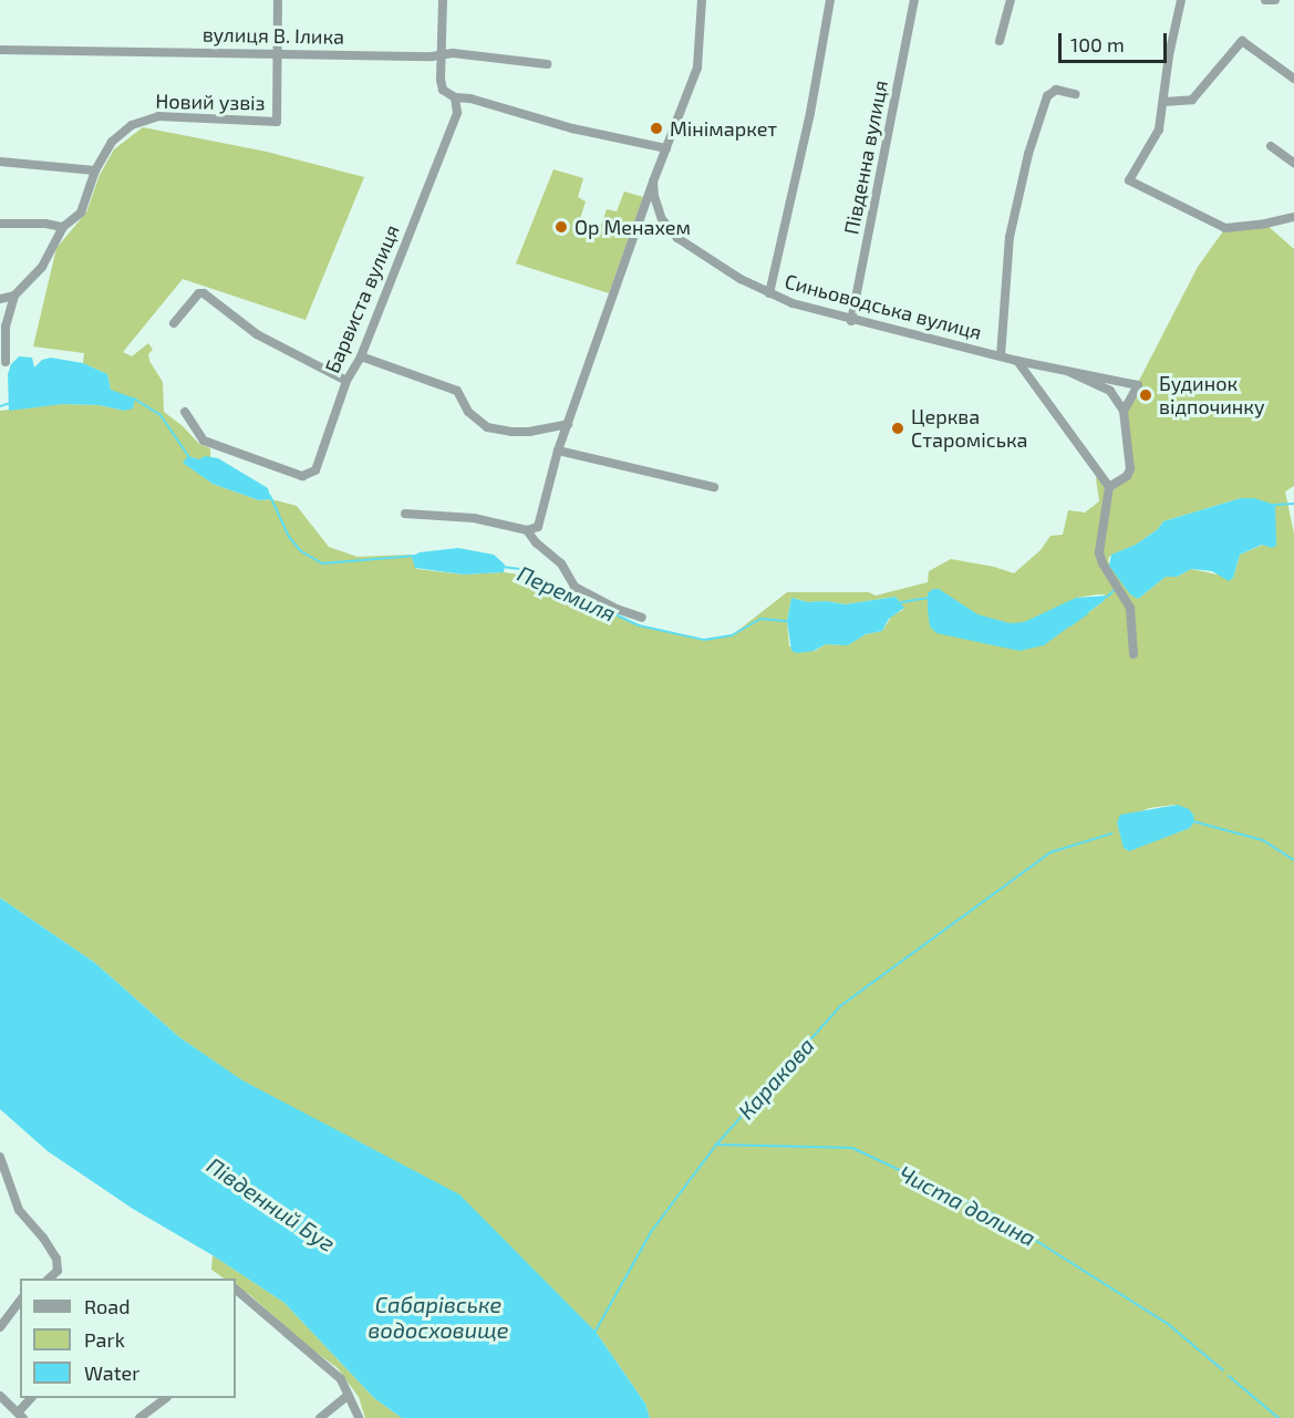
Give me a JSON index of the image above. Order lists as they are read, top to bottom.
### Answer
{
  "streets": {
    "street": [
      "вулиця В. Ілика",
      "Новий узвіз",
      "Південна вулиця",
      "Барвиста вулиця",
      "Синьоводська вулиця"
    ]
  },
  "crossings": [
    ["вулиця В. Ілика", "Новий узвіз"],
    ["Південна вулиця", "Синьоводська вулиця"]
  ],
  "water": [
    "Перемиля",
    "Каракова",
    "Південний Буг",
    "Чиста долина",
    "Сабарівське водосховище"
  ],
  "places": [
    "Мінімаркет",
    "Ор Менахем",
    "Будинок відпочинку",
    "Церква Староміська"
  ],
  "legend": ["Road", "Park", "Water"],
  "scale_bar": "100 m"
}
